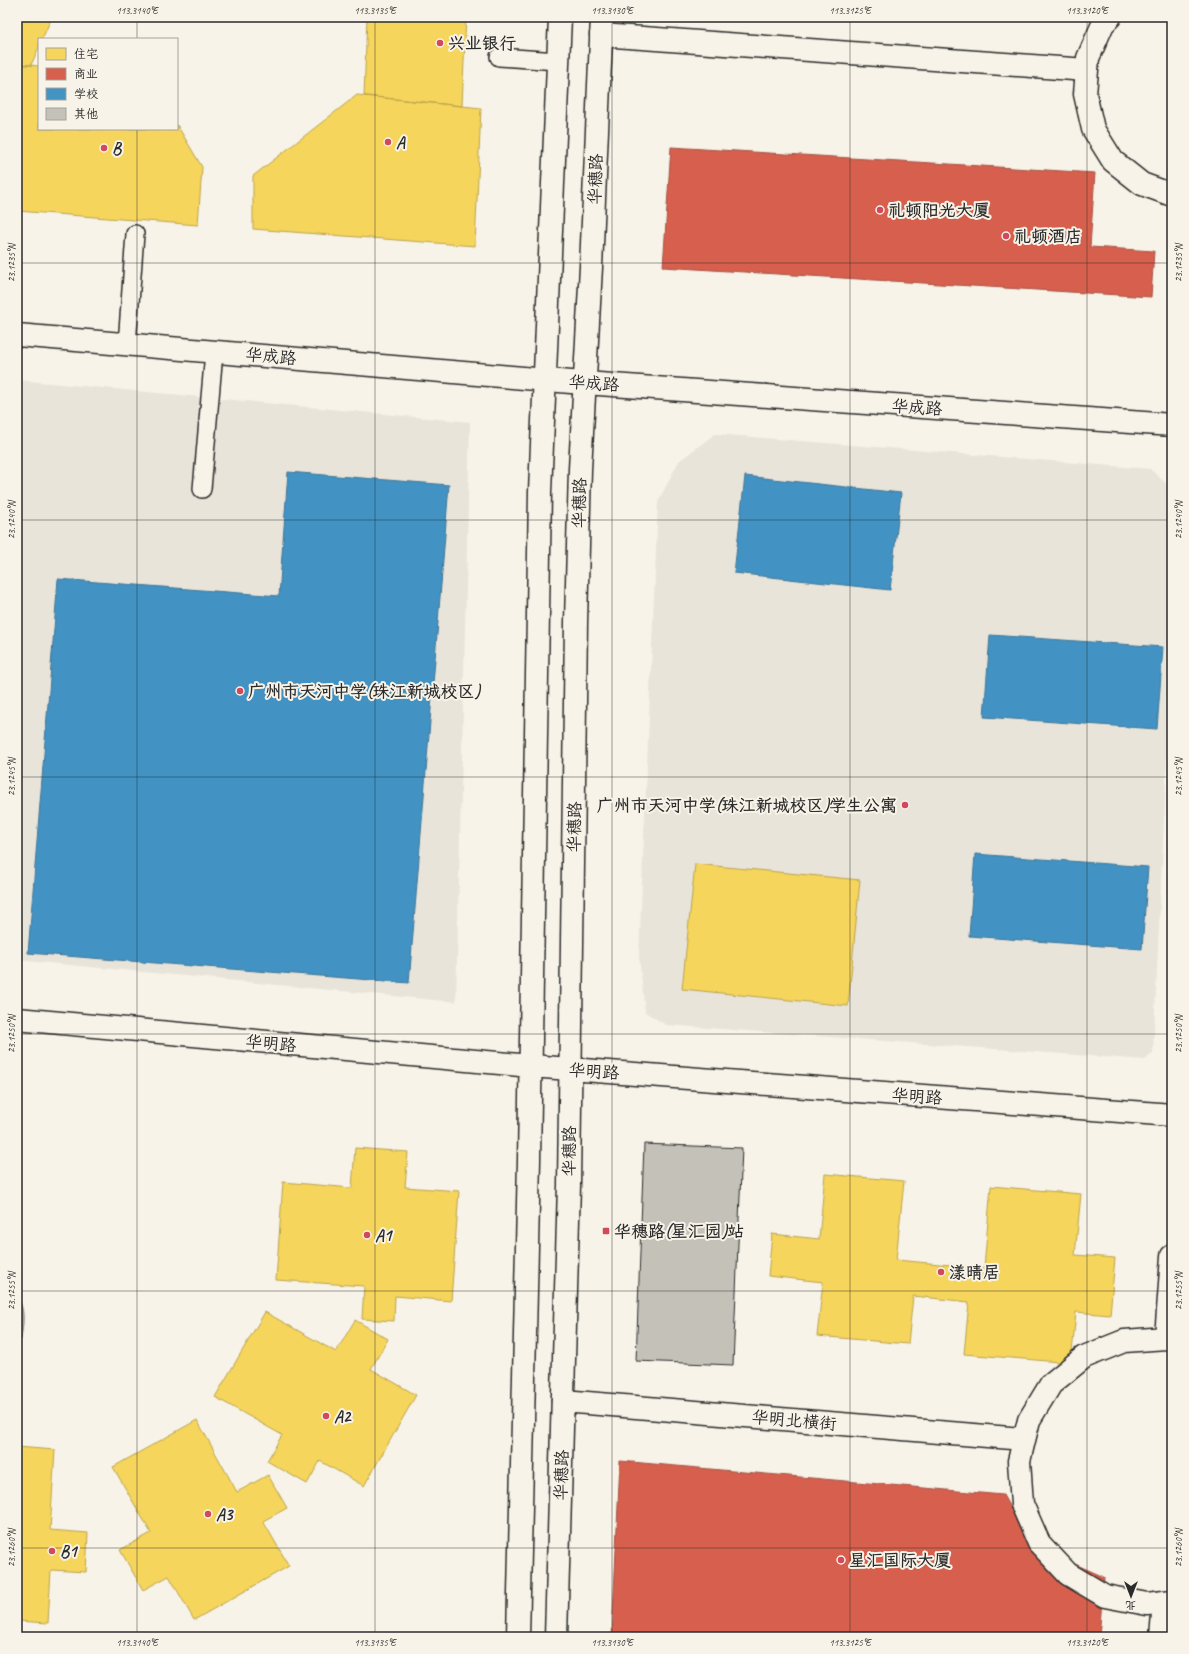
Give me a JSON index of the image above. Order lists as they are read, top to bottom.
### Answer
{
  "streets": {
    "street": [
      "华穗路",
      "华成路",
      "华明路",
      "华明北橫街"
    ]
  },
  "crossings": [
    ["华穗路", "华成路"],
    ["华穗路", "华明路"],
    ["华穗路", "华明北橫街"]
  ],
  "places": {
    "other": [
      "兴业银行",
      "A",
      "B",
      "礼顿阳光大厦",
      "礼顿酒店",
      "广州市天河中学(珠江新城校区)",
      "广州市天河中学(珠江新城校区)学生公寓",
      "A1",
      "漾晴居",
      "A2",
      "A3",
      "B1",
      "星汇国际大厦"
    ],
    "transit": ["华穗路(星汇园)站"]
  },
  "legend": [
    "住宅",
    "商业",
    "学校",
    "其他"
  ],
  "north": "bottom",
  "coordinates": [
    "113.3140°E",
    "113.3135°E",
    "113.3130°E",
    "113.3125°E",
    "113.3120°E",
    "23.1235°N",
    "23.1240°N",
    "23.1245°N",
    "23.1250°N",
    "23.1255°N",
    "23.1260°N"
  ]
}
